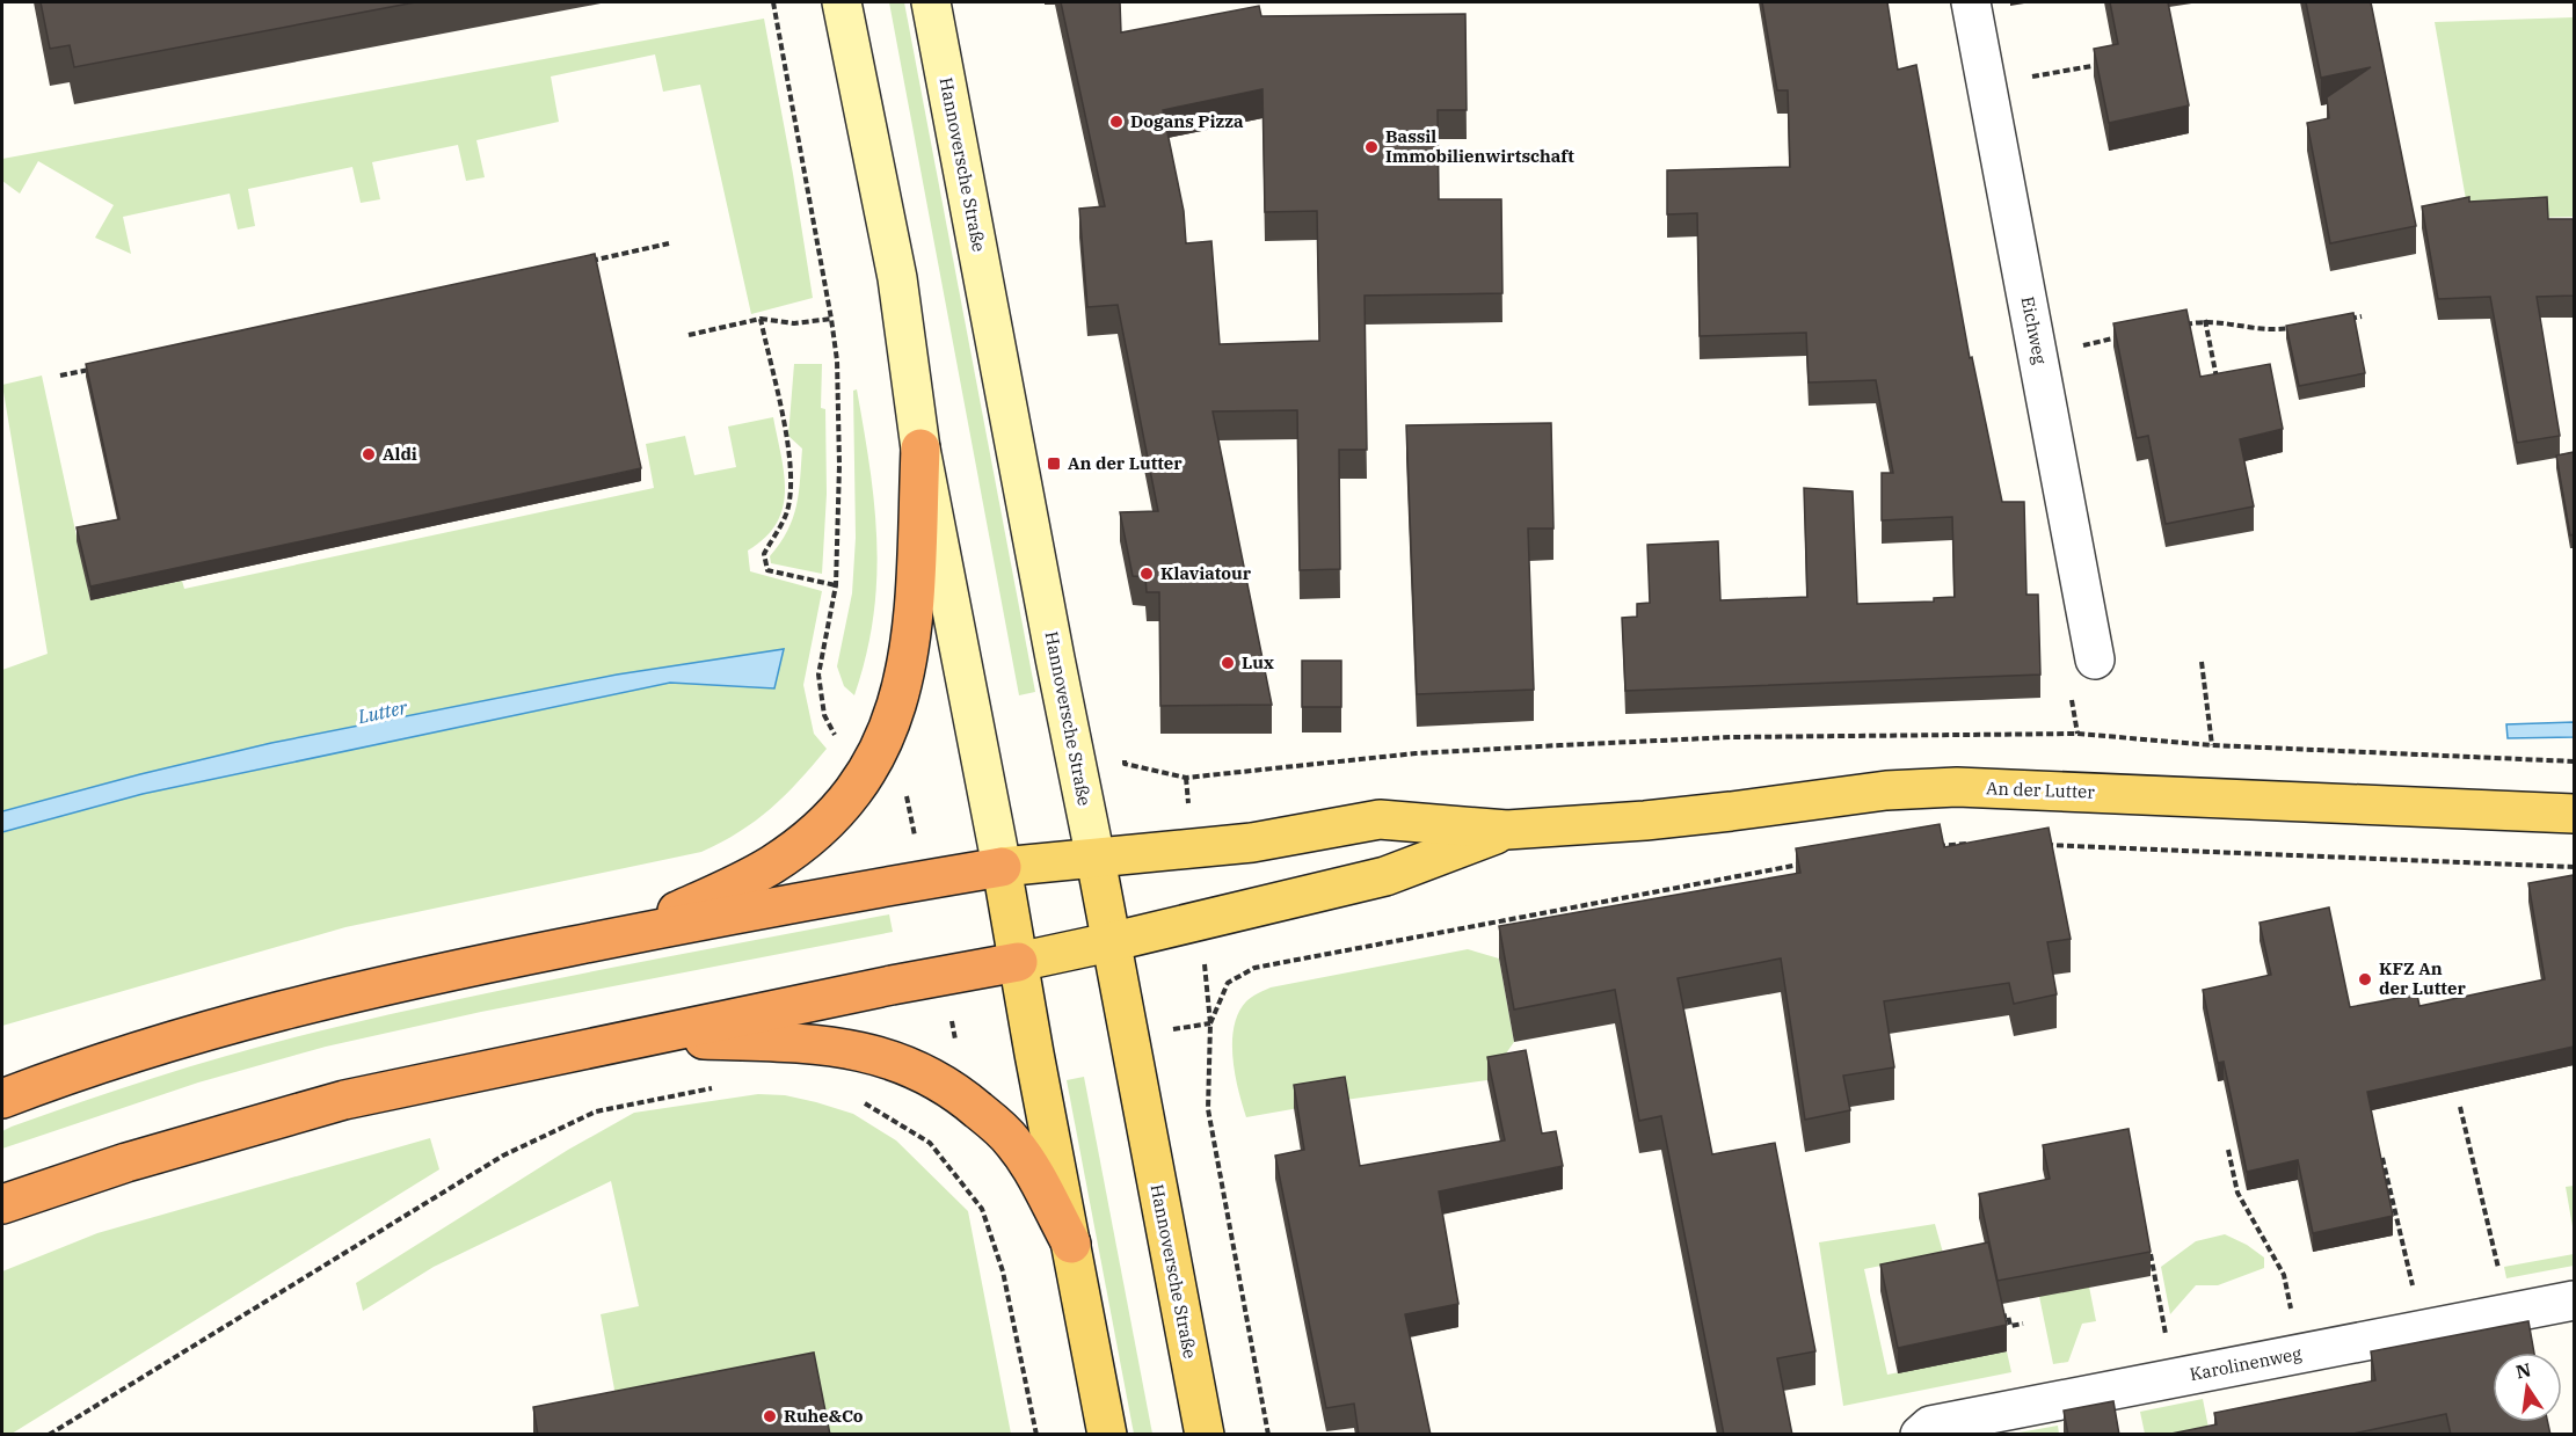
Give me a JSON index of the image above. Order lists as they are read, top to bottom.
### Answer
{
  "streets": {
    "main road": ["Hannoversche Straße", "An der Lutter"],
    "street": ["Eichweg", "Karolinenweg"]
  },
  "crossings": [
    ["Hannoversche Straße", "An der Lutter"]
  ],
  "water": ["Lutter"],
  "places": {
    "other": [
      "Dogans Pizza",
      "Bassil Immobilienwirtschaft",
      "Aldi",
      "Klaviatour",
      "Lux",
      "KFZ An der Lutter",
      "Ruhe&Co"
    ],
    "transit": ["An der Lutter"]
  },
  "north": "top"
}
